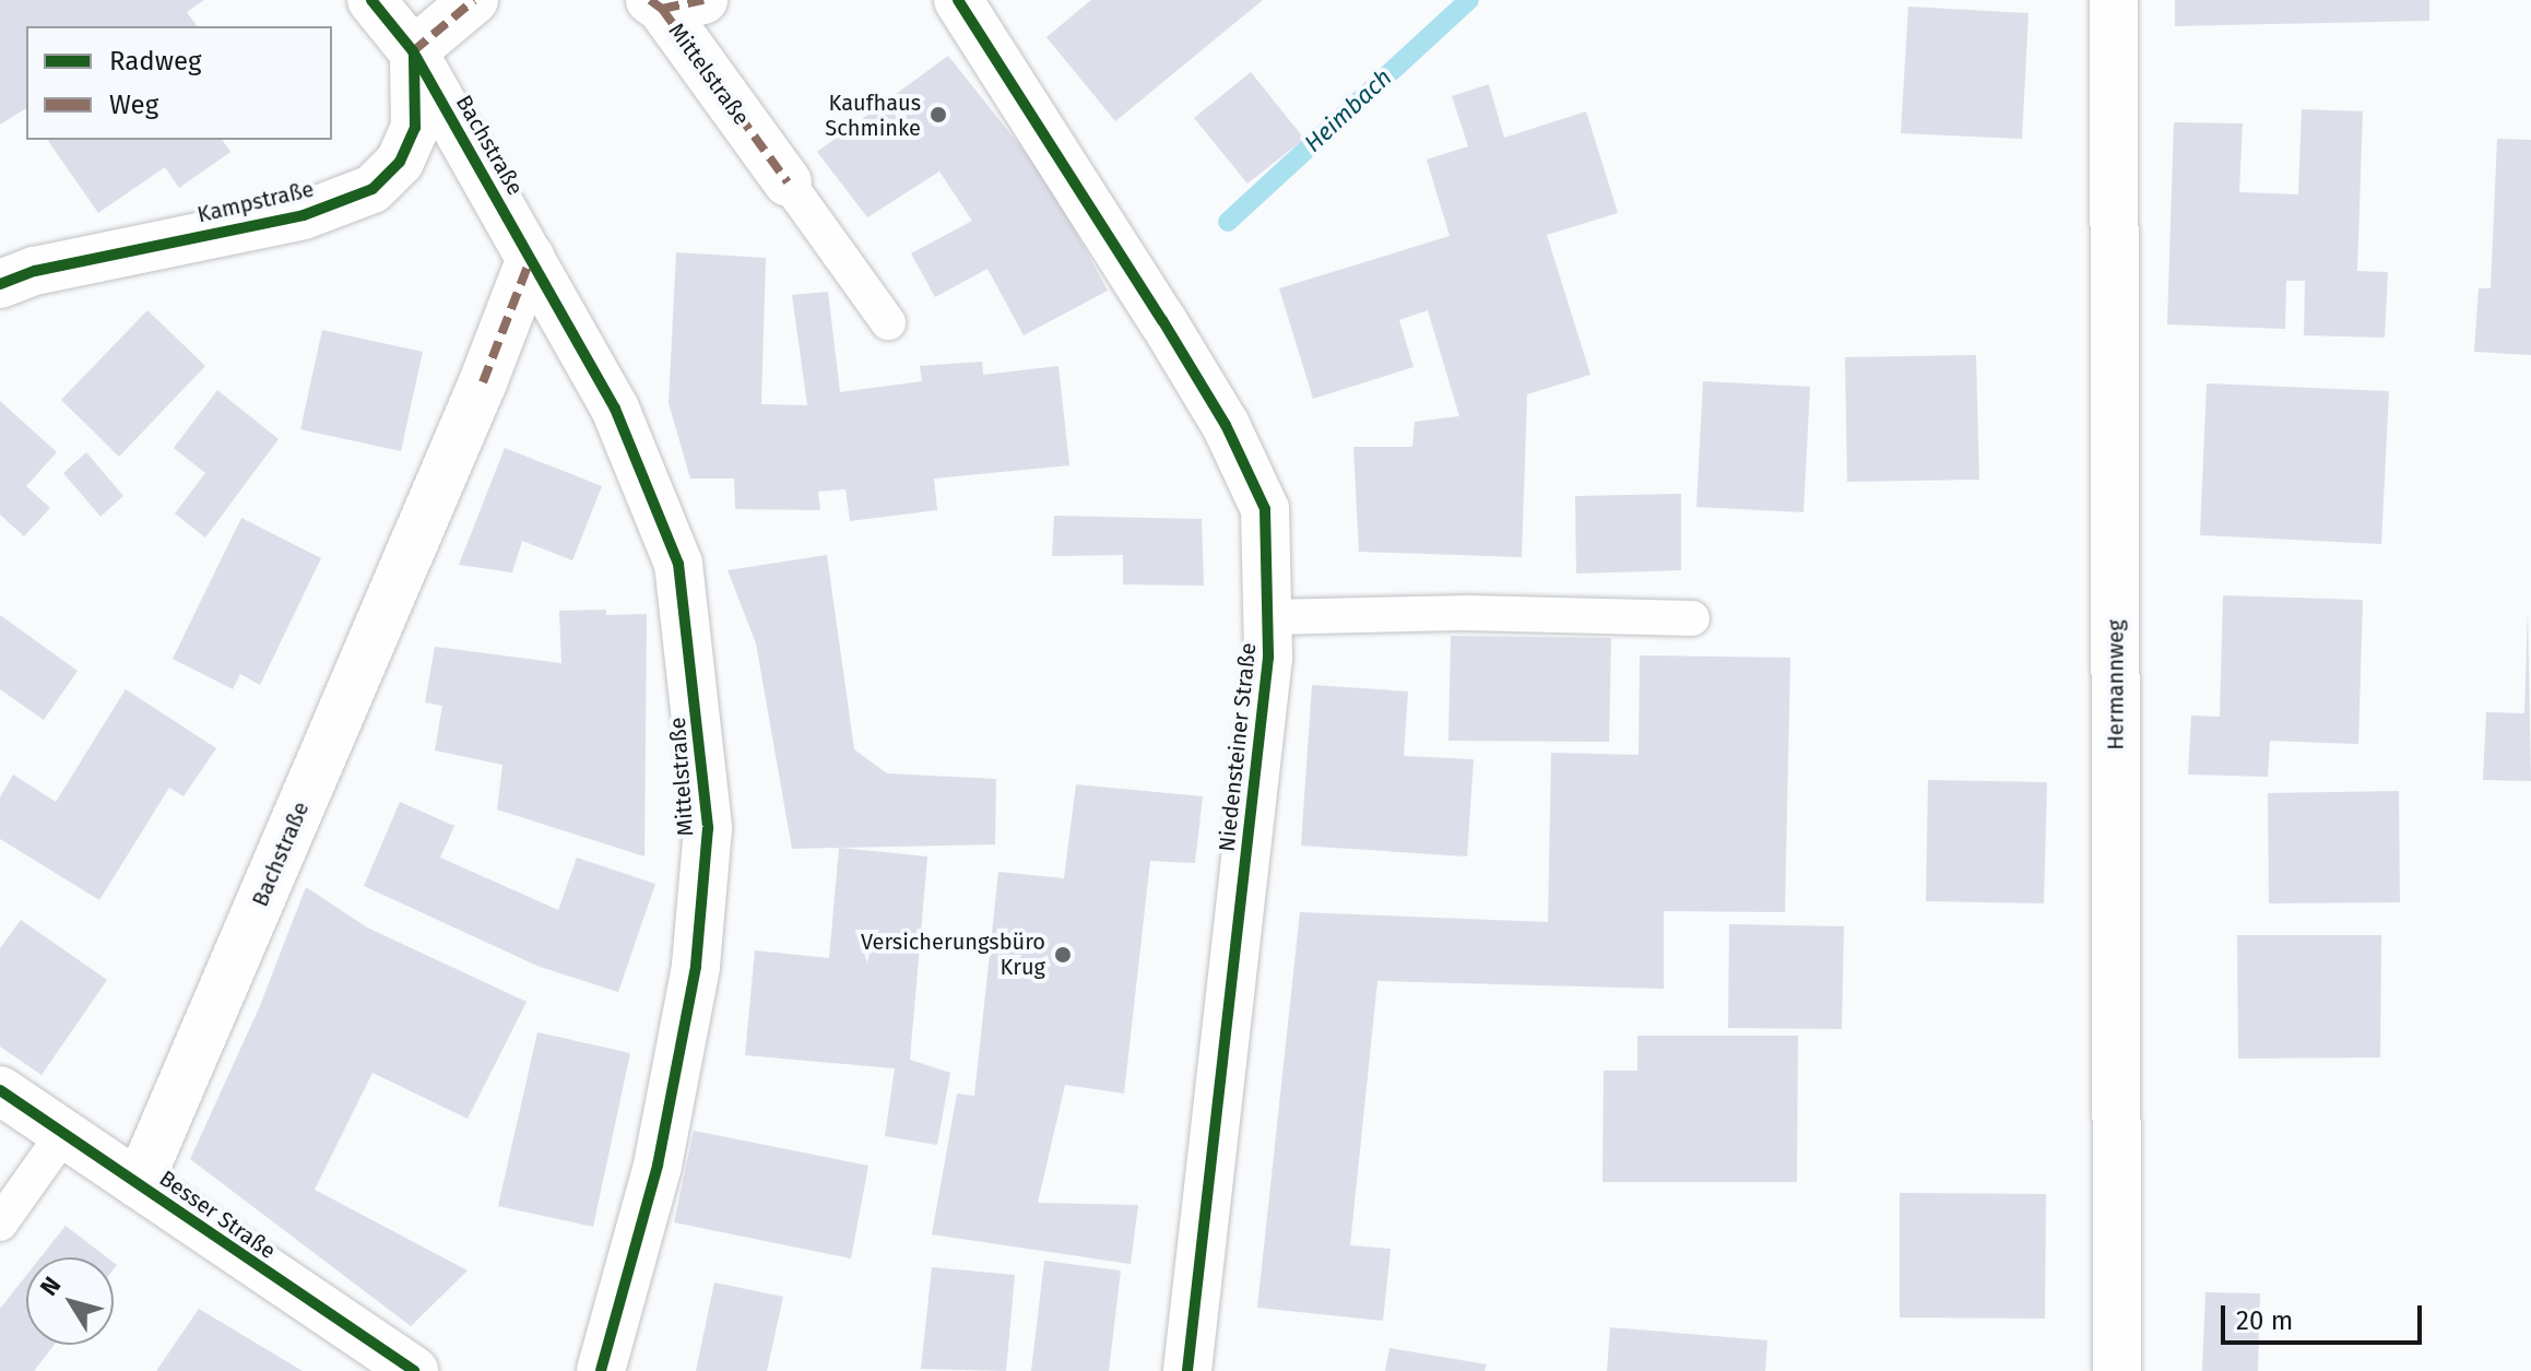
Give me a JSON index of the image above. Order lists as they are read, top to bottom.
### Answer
{
  "streets": {
    "street": [
      "Mittelstraße",
      "Bachstraße",
      "Kampstraße",
      "Hermannweg",
      "Niedensteiner Straße",
      "Besser Straße"
    ]
  },
  "crossings": [
    ["Mittelstraße", "Bachstraße"],
    ["Bachstraße", "Kampstraße"],
    ["Bachstraße", "Besser Straße"]
  ],
  "water": ["Heimbach"],
  "places": ["Kaufhaus Schminke", "Versicherungsbüro Krug"],
  "legend": ["Radweg", "Weg"],
  "scale_bar": "20 m",
  "north": "top left"
}
